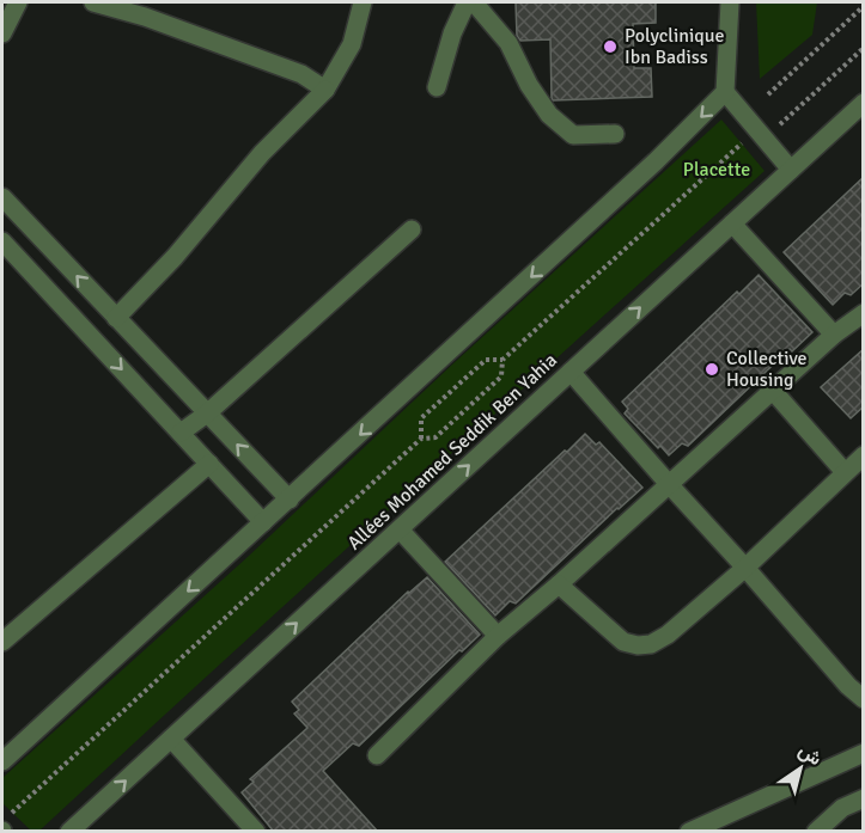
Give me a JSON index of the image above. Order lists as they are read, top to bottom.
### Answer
{
  "streets": {
    "street": ["Allées Mohamed Seddik Ben Yahia"]
  },
  "parks": ["Placette"],
  "places": ["Polyclinique Ibn Badiss", "Collective Housing"],
  "north": "top right"
}
